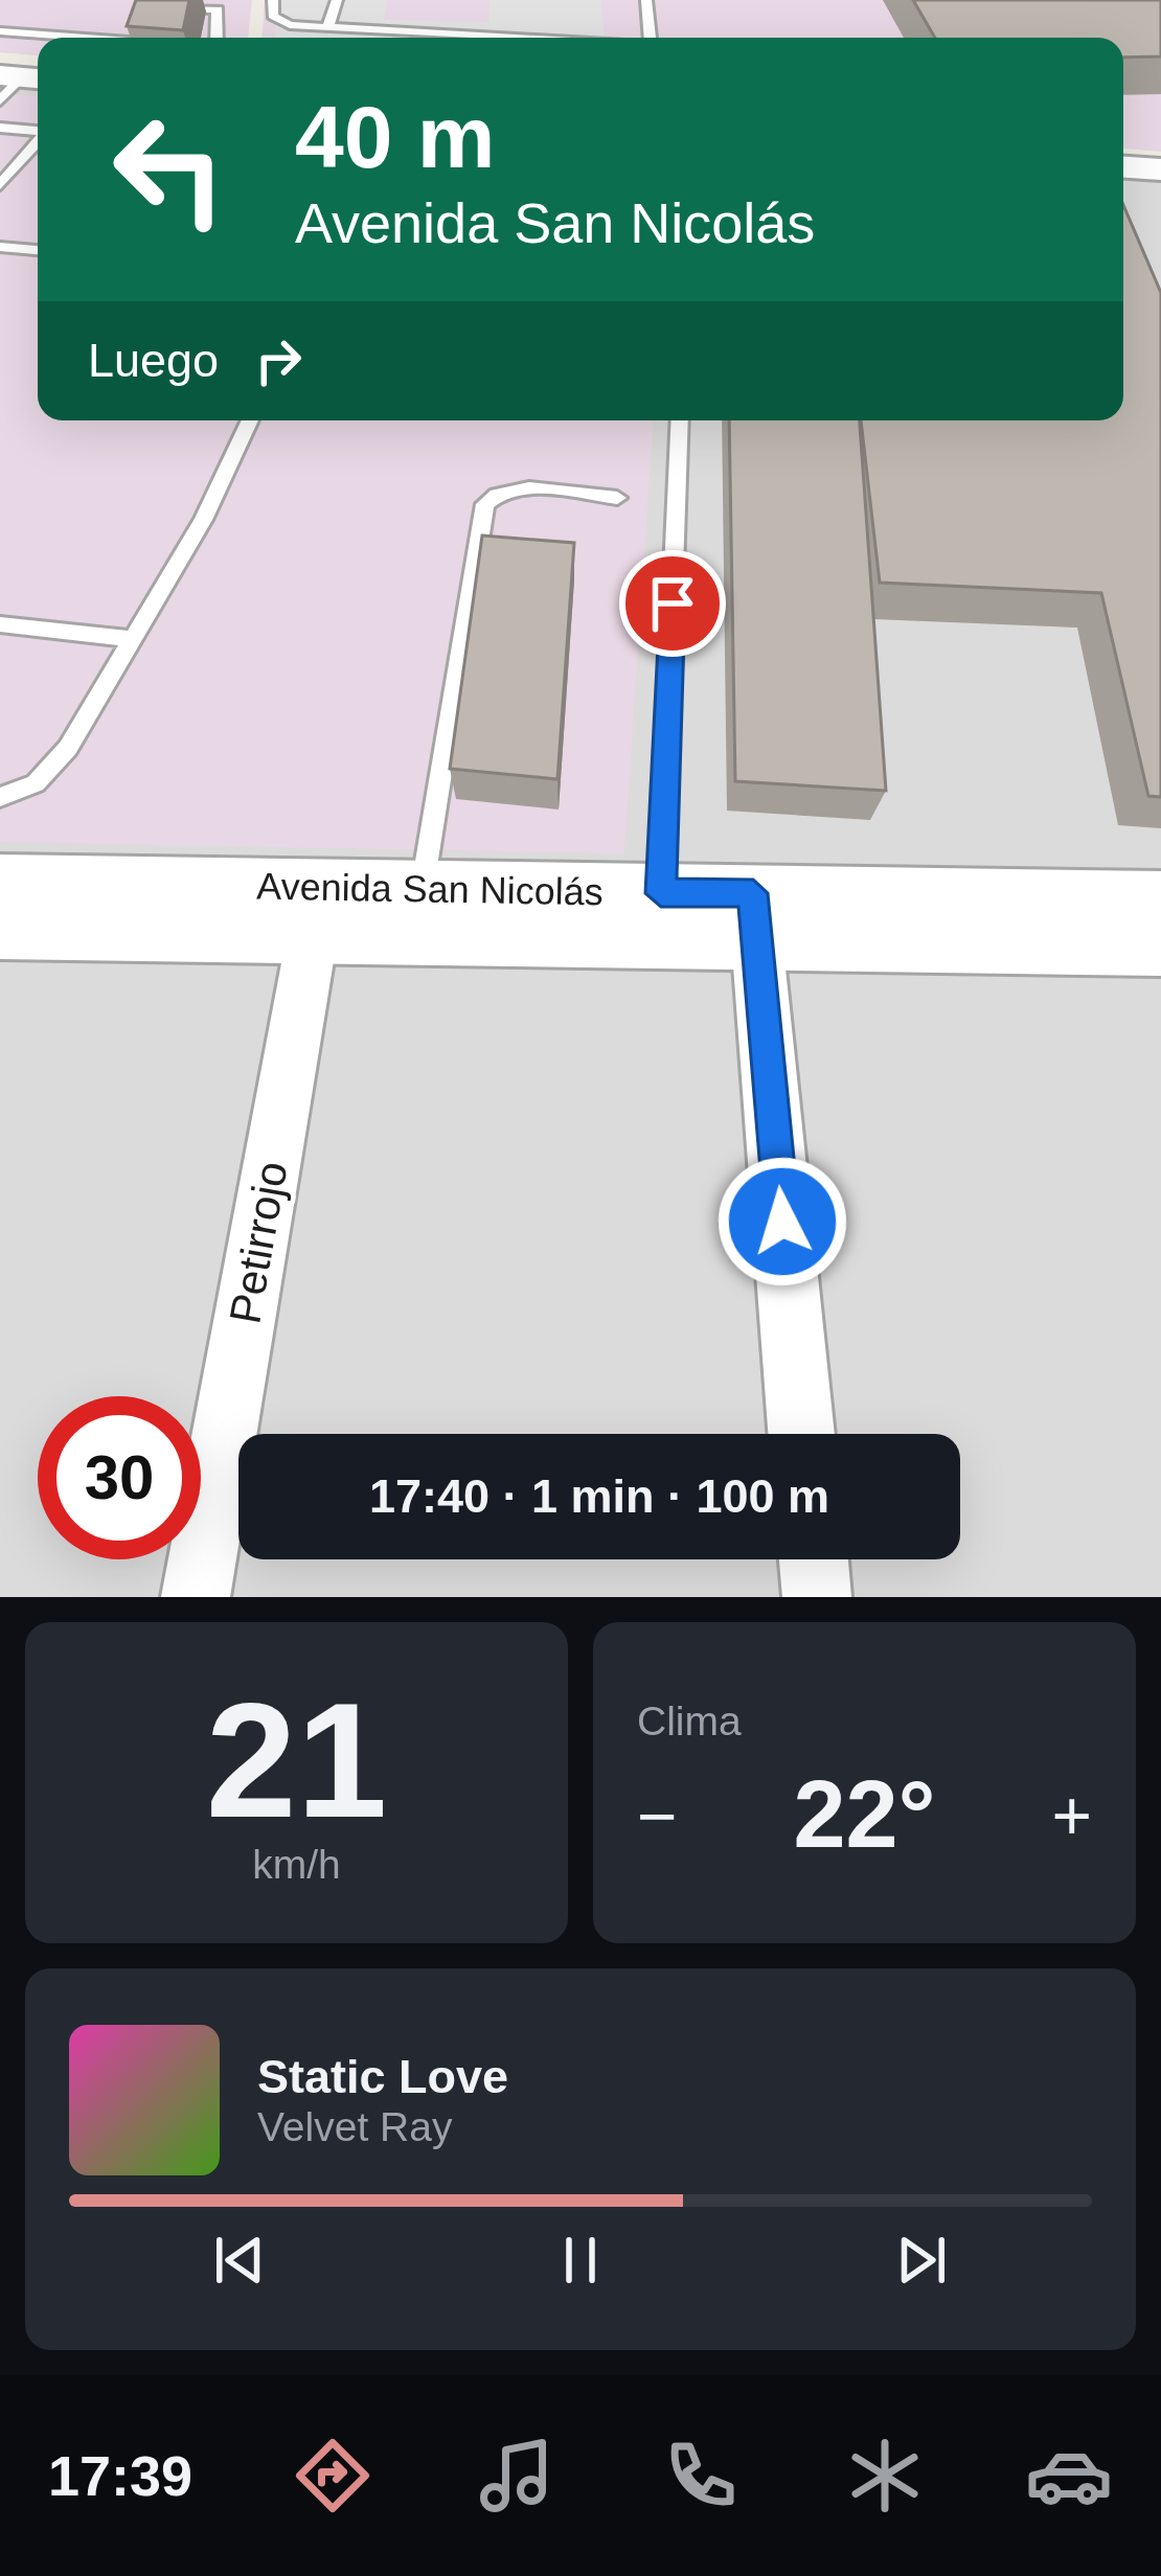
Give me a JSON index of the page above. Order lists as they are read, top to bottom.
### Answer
{
  "streets": {
    "street": ["Avenida San Nicolás", "Petirrojo"]
  },
  "crossings": [
    ["Avenida San Nicolás", "Petirrojo"]
  ],
  "page": {
    "turn": ["40 m", "Avenida San Nicolás"],
    "then": "Luego",
    "limit": "30",
    "trip": "17:40 · 1 min · 100 m",
    "tile": [
      ["21", "km/h"],
      "Clima"
    ],
    "heat": ["−", "22°", "+"],
    "song": ["Static Love", "Velvet Ray"],
    "tabs": "17:39"
  }
}
